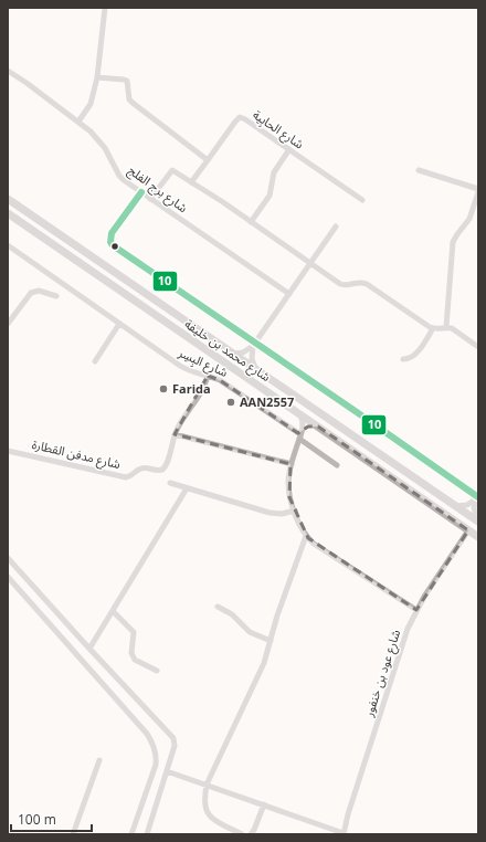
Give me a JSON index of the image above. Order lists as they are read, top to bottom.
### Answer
{
  "streets": {
    "highway": ["شارع محمد بن خليفة"],
    "street": [
      "شارع الحابِية",
      "شارع برج الفلج",
      "شارع البِسِر",
      "شارع مدفن القطارة",
      "شارع عود بن خنفور"
    ]
  },
  "crossings": [
    ["شارع محمد بن خليفة", "شارع عود بن خنفور"],
    ["شارع البِسِر", "شارع مدفن القطارة"]
  ],
  "places": ["Farida", "AAN2557"],
  "lines": ["transit line 10"],
  "scale_bar": "100 m"
}
